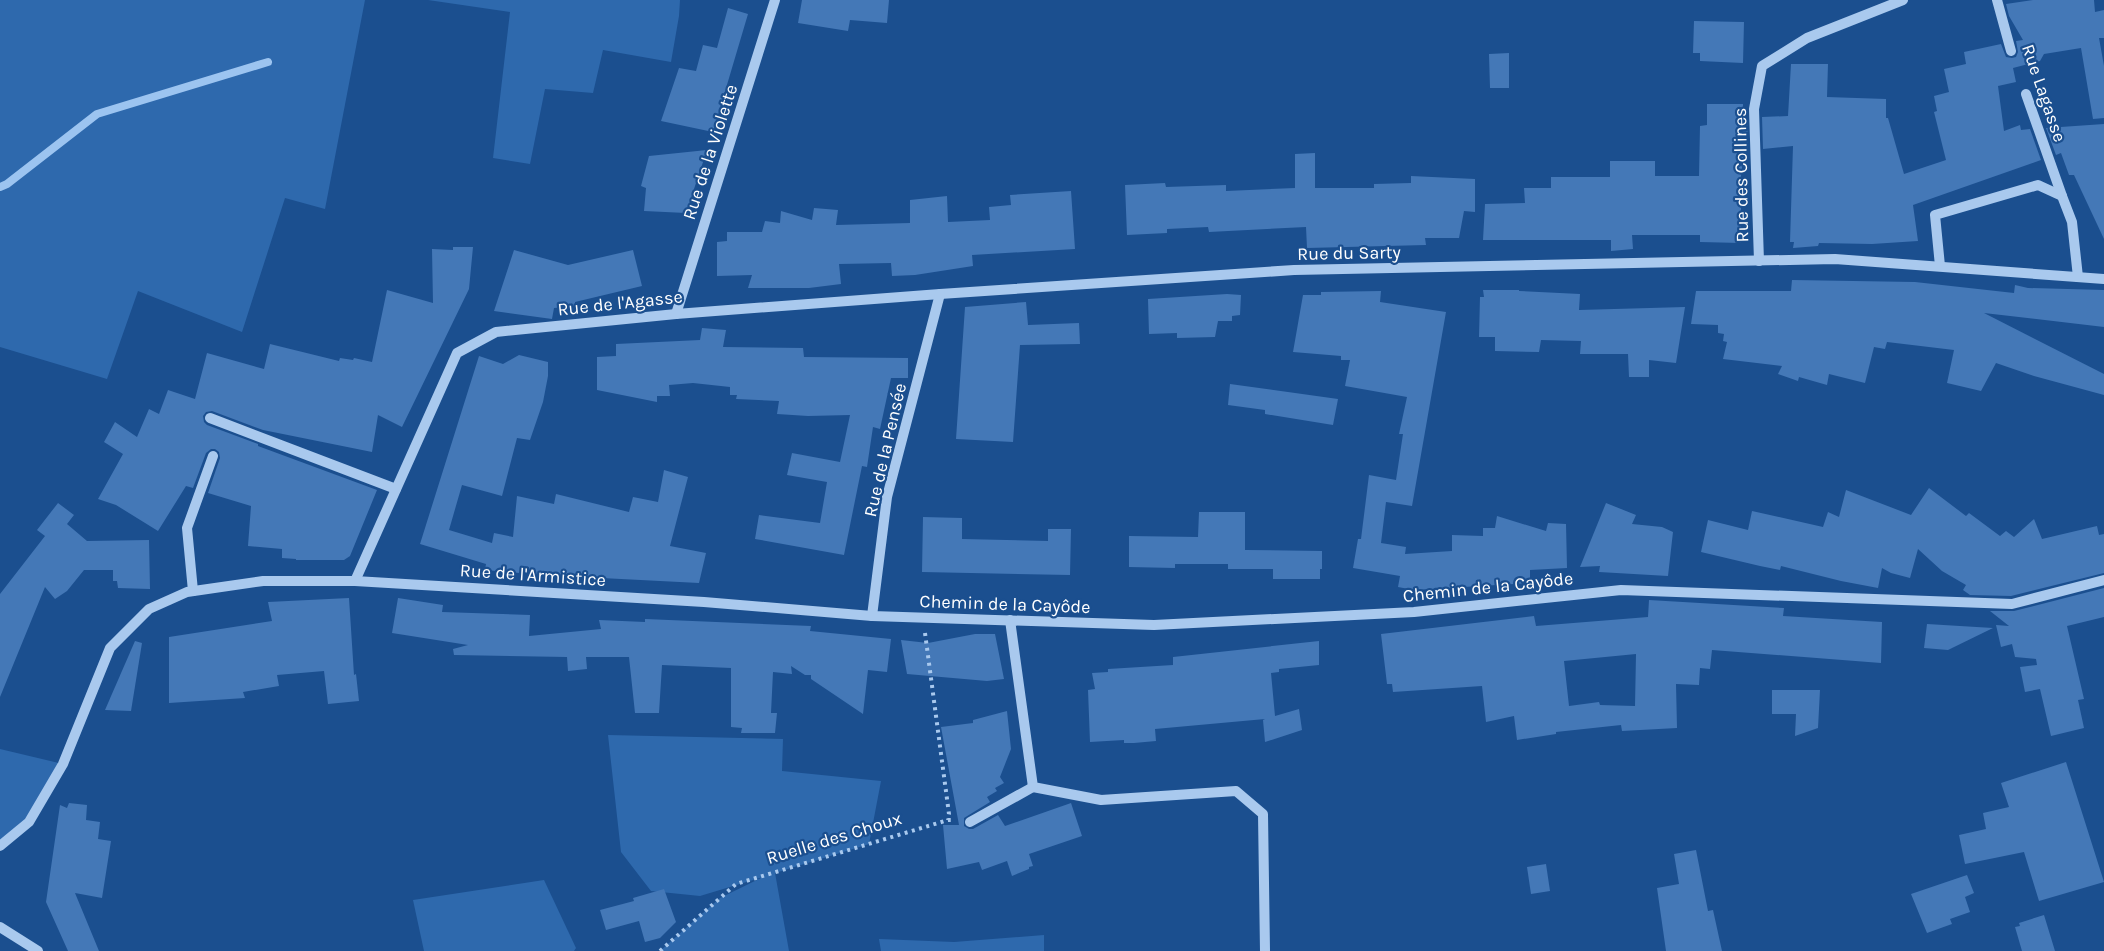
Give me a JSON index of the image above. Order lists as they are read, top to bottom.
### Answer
{
  "streets": {
    "street": [
      "Rue Lagasse",
      "Rue de la Violette",
      "Rue des Collines",
      "Rue du Sarty",
      "Rue de l'Agasse",
      "Rue de la Pensée",
      "Rue de l'Armistice",
      "Chemin de la Cayôde"
    ],
    "path": ["Ruelle des Choux"]
  },
  "crossings": [
    ["Rue de la Violette", "Rue de l'Agasse"],
    ["Rue des Collines", "Rue du Sarty"],
    ["Rue du Sarty", "Rue de l'Agasse"],
    ["Rue du Sarty", "Rue de la Pensée"],
    ["Rue de l'Agasse", "Rue de la Pensée"],
    ["Rue de l'Agasse", "Rue de l'Armistice"],
    ["Rue de la Pensée", "Rue de l'Armistice"],
    ["Rue de la Pensée", "Chemin de la Cayôde"],
    ["Rue de l'Armistice", "Chemin de la Cayôde"]
  ]
}
